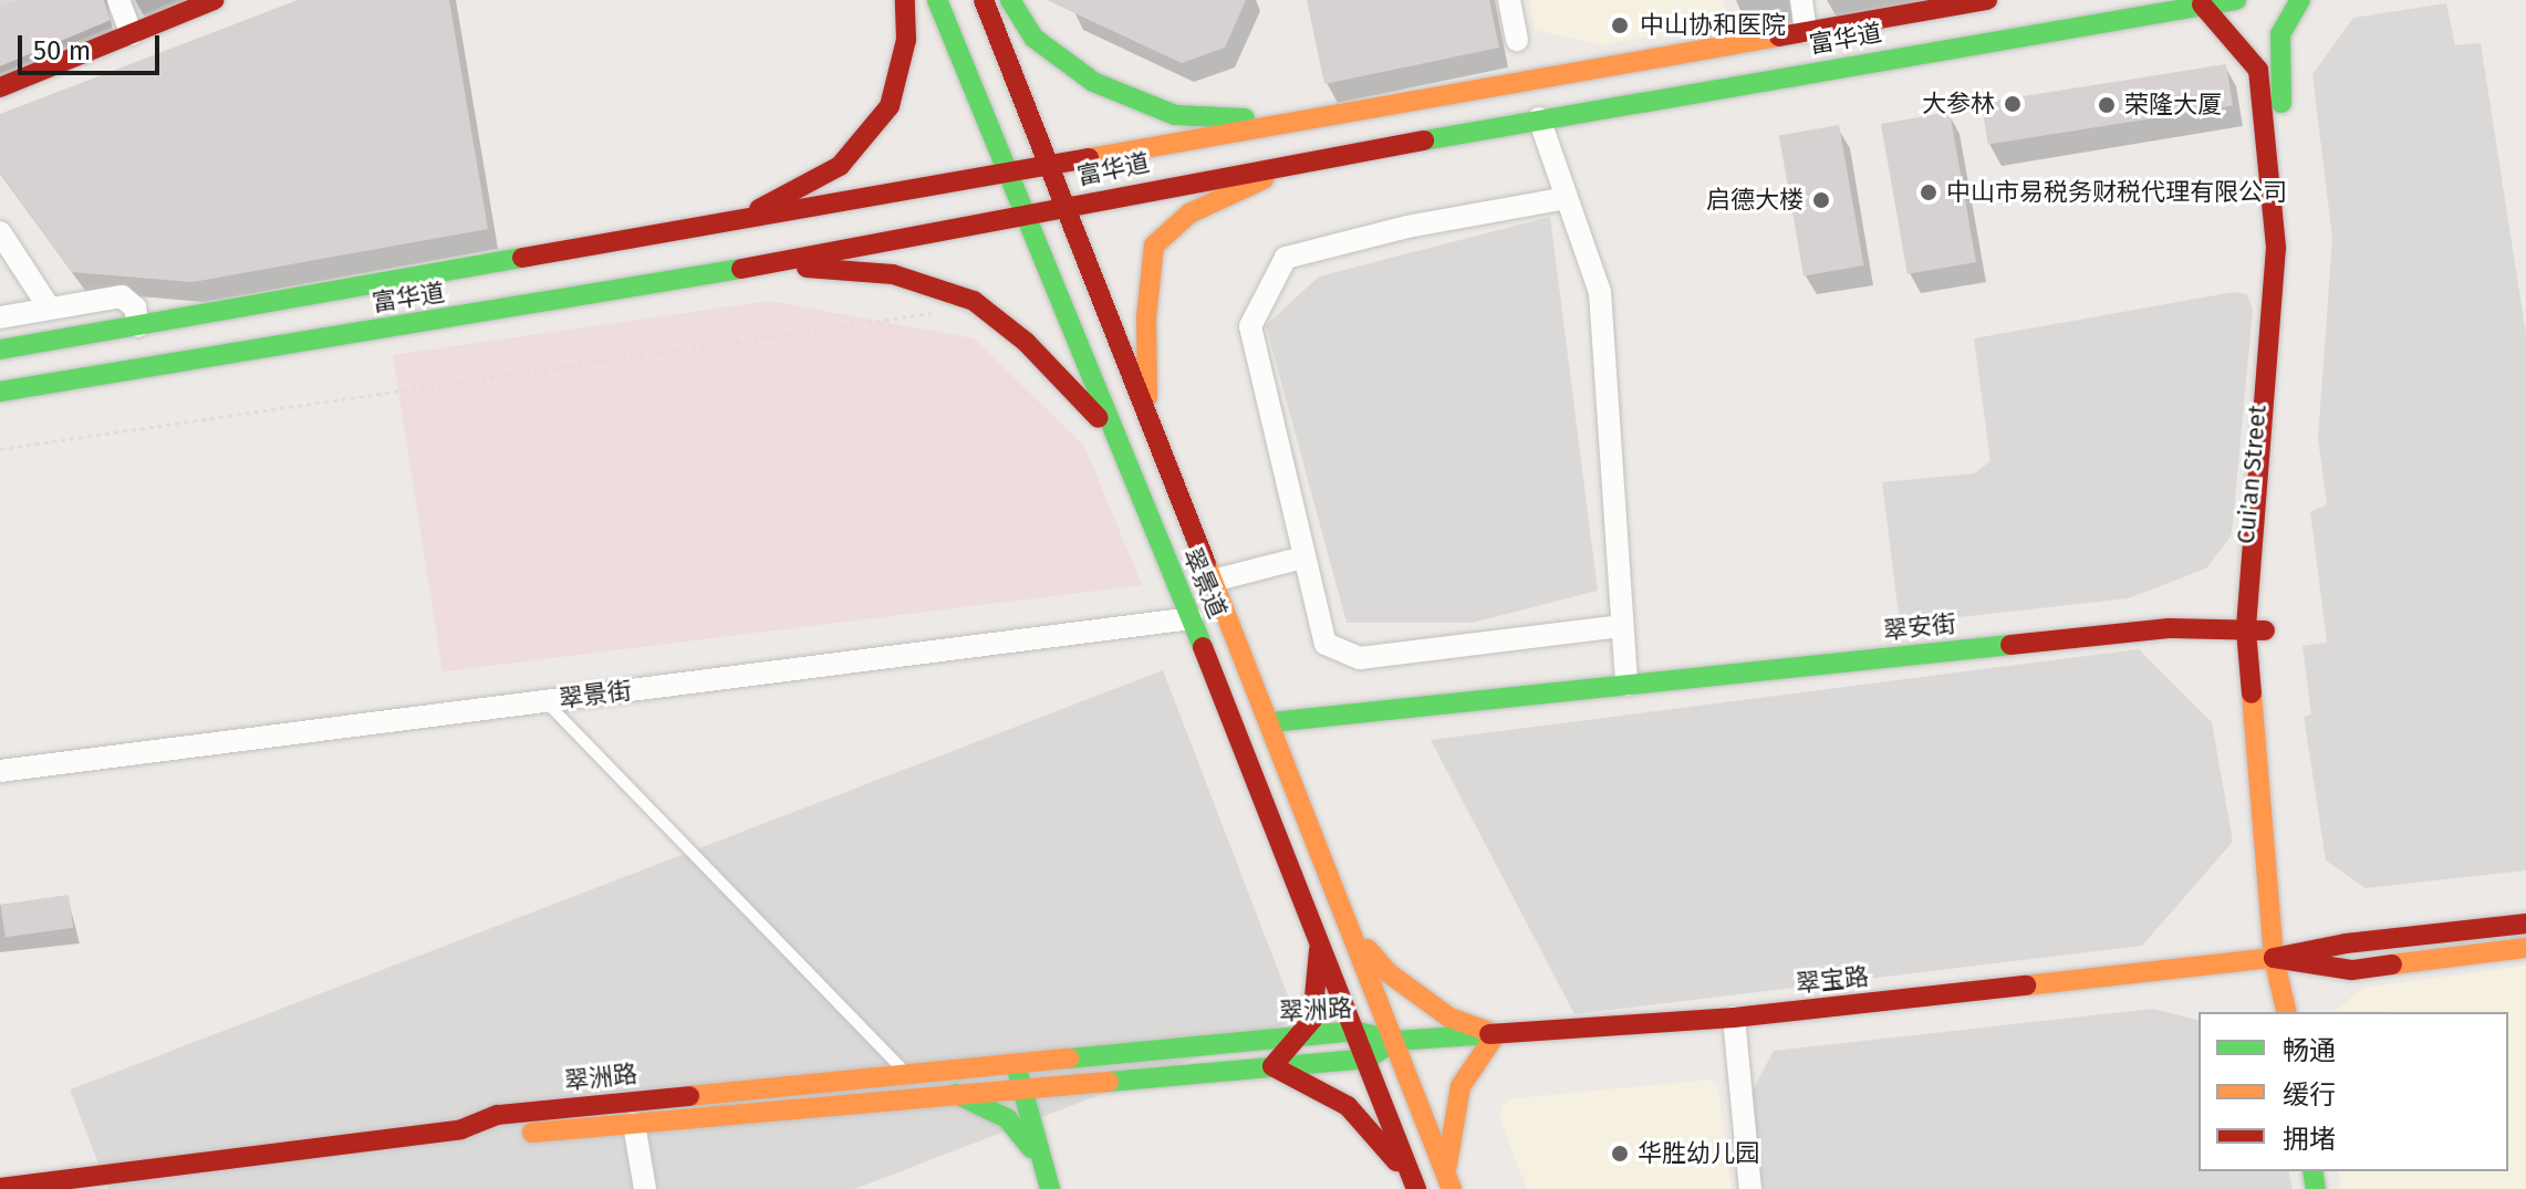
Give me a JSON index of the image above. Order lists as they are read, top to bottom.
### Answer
{
  "streets": {
    "street": [
      "富华道",
      "Cui'an Street",
      "翠景道",
      "翠安街",
      "翠景街",
      "翠宝路",
      "翠洲路"
    ]
  },
  "crossings": [
    ["富华道", "Cui'an Street"],
    ["富华道", "翠景道"],
    ["Cui'an Street", "翠安街"],
    ["翠景道", "翠安街"],
    ["翠景道", "翠景街"],
    ["翠景道", "翠宝路"],
    ["翠景道", "翠洲路"],
    ["翠宝路", "翠洲路"]
  ],
  "places": [
    "中山协和医院",
    "大参林",
    "荣隆大厦",
    "中山市易税务财税代理有限公司",
    "启德大楼",
    "华胜幼儿园"
  ],
  "legend": ["畅通", "缓行", "拥堵"],
  "scale_bar": "50 m"
}
